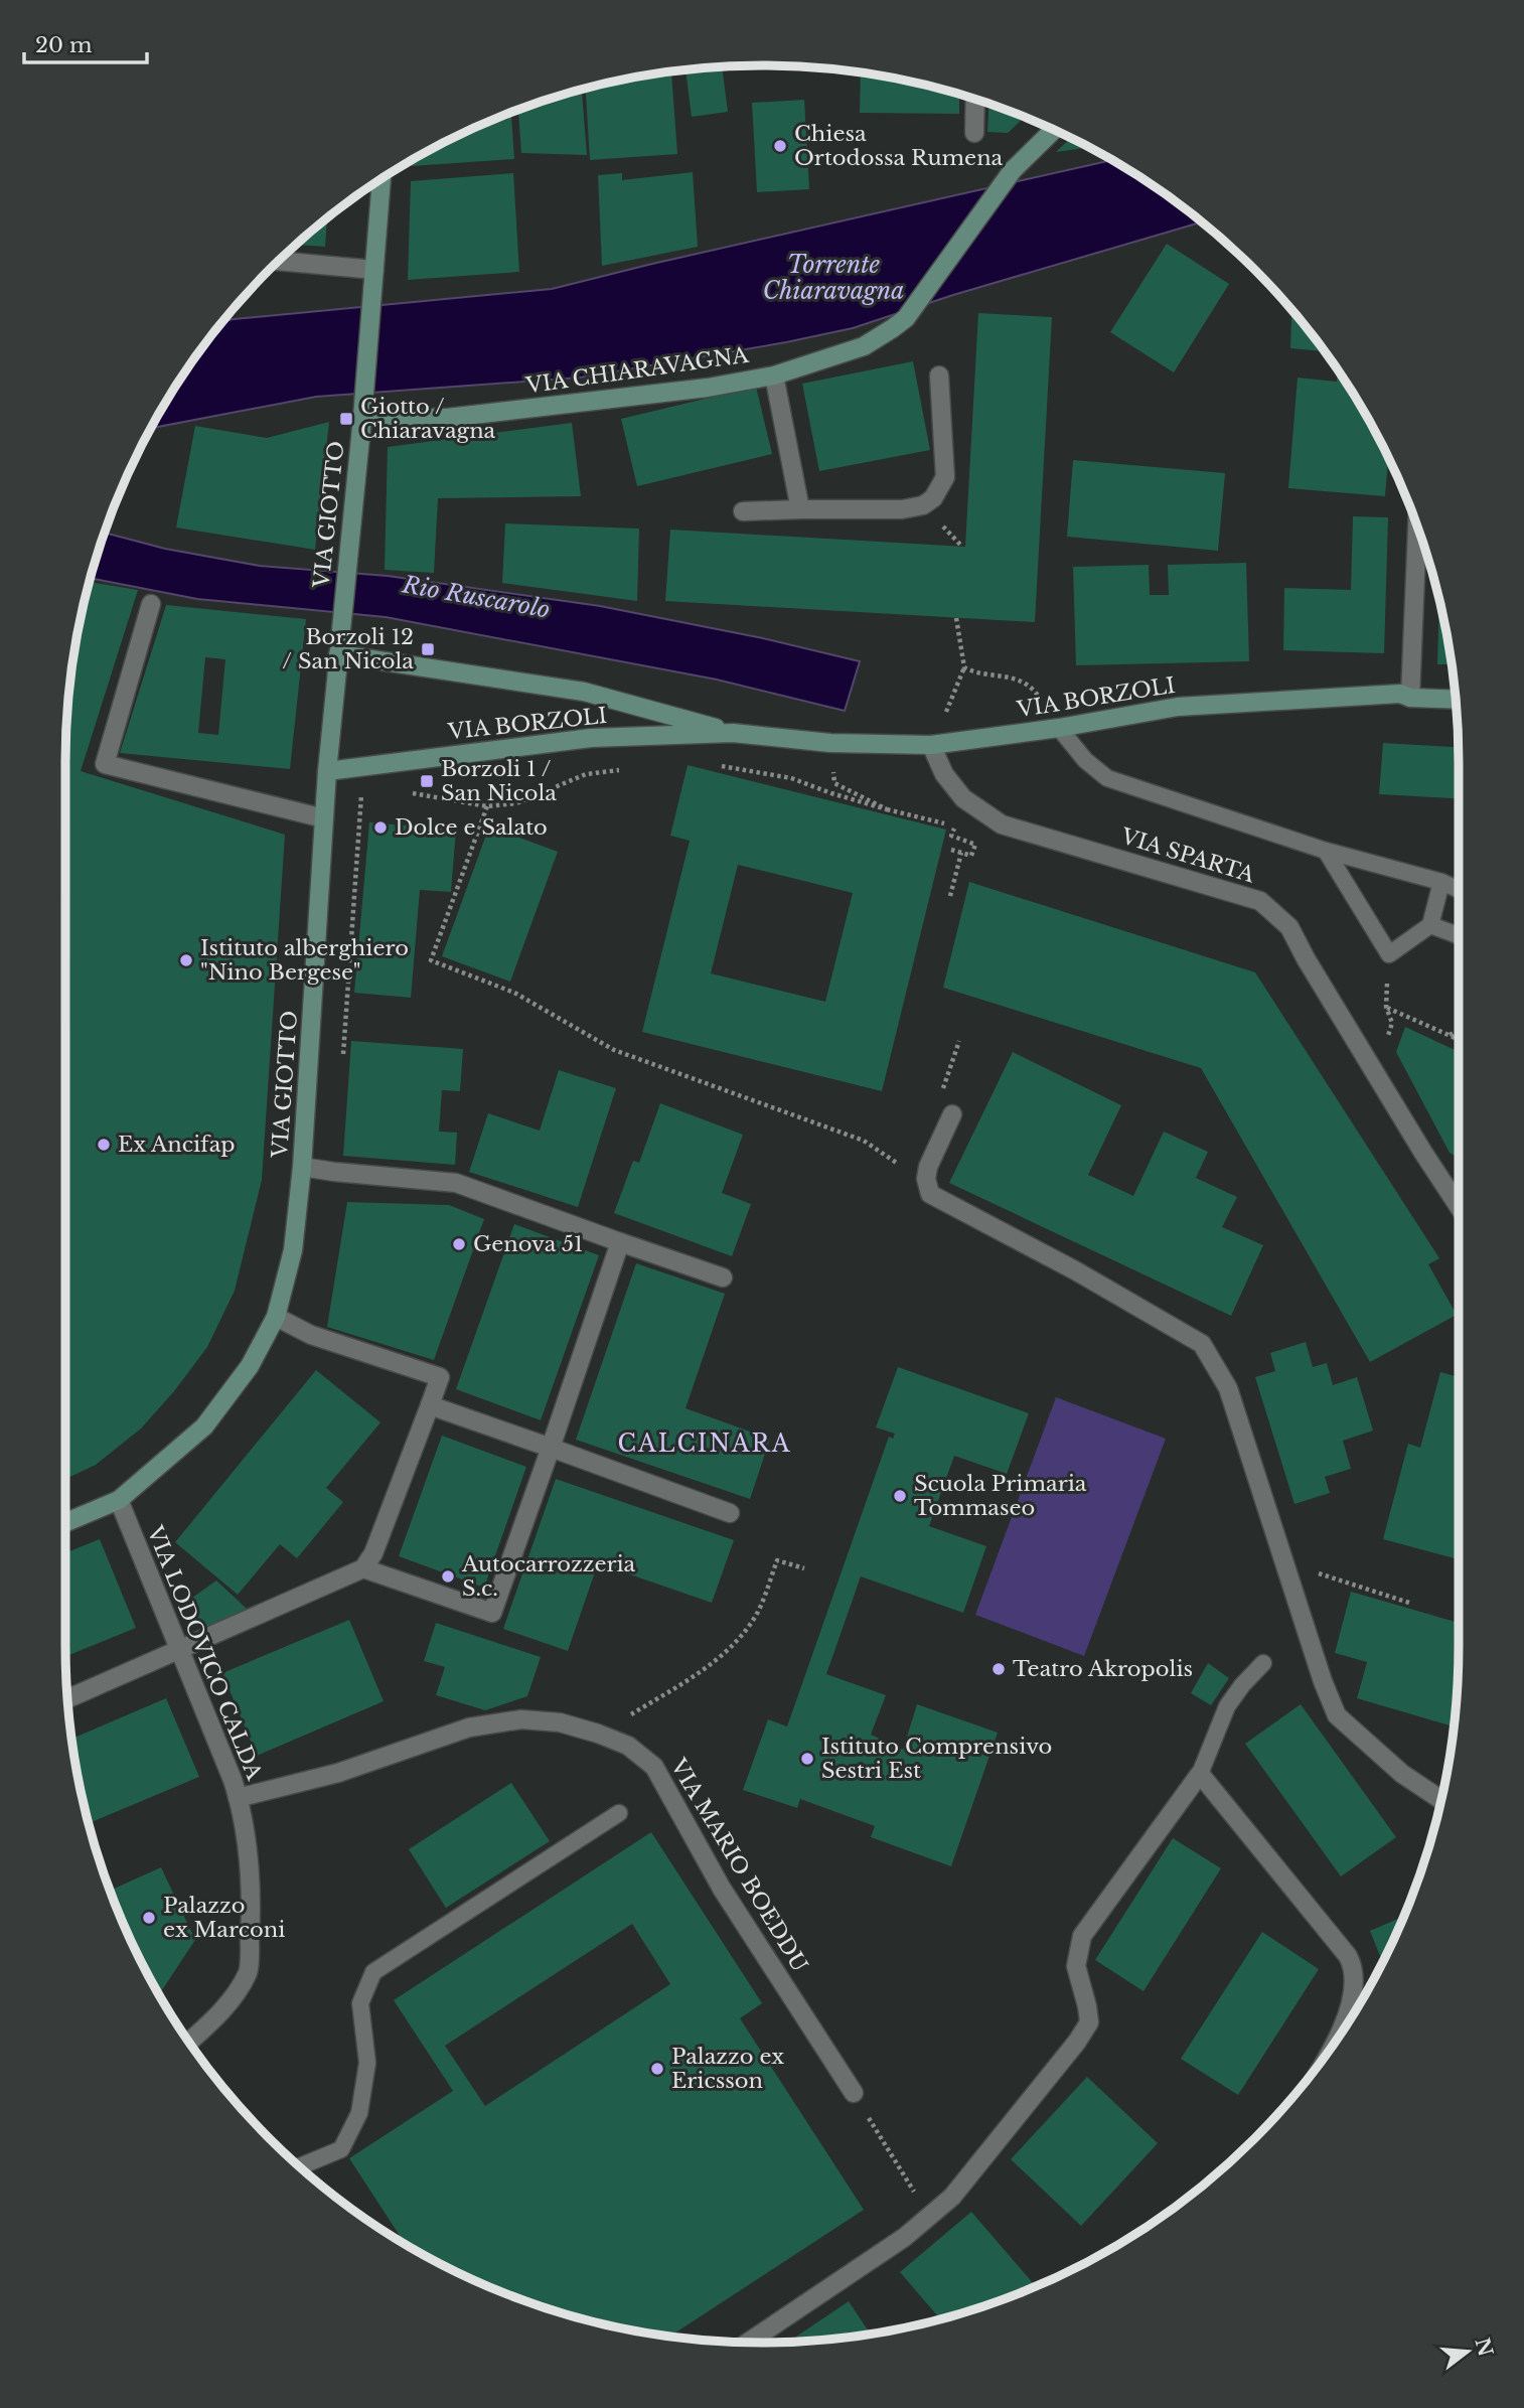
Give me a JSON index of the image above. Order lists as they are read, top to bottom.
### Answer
{
  "streets": {
    "main road": ["VIA CHIARAVAGNA", "VIA GIOTTO", "VIA BORZOLI"],
    "street": ["VIA SPARTA", "VIA LODOVICO CALDA", "VIA MARIO BOEDDU"]
  },
  "crossings": [
    ["VIA CHIARAVAGNA", "VIA GIOTTO"],
    ["VIA GIOTTO", "VIA BORZOLI"],
    ["VIA GIOTTO", "VIA LODOVICO CALDA"],
    ["VIA BORZOLI", "VIA SPARTA"],
    ["VIA LODOVICO CALDA", "VIA MARIO BOEDDU"]
  ],
  "districts": ["CALCINARA"],
  "water": ["Torrente Chiaravagna", "Rio Ruscarolo"],
  "places": {
    "other": [
      "Chiesa Ortodossa Rumena",
      "Dolce e Salato",
      "Istituto alberghiero \"Nino Bergese\"",
      "Ex Ancifap",
      "Genova 51",
      "Scuola Primaria Tommaseo",
      "Autocarrozzeria S.c.",
      "Teatro Akropolis",
      "Istituto Comprensivo Sestri Est",
      "Palazzo ex Marconi",
      "Palazzo ex Ericsson"
    ],
    "transit": ["Giotto / Chiaravagna", "Borzoli 12 / San Nicola", "Borzoli 1 / San Nicola"]
  },
  "scale_bar": "20 m",
  "north": "right"
}
